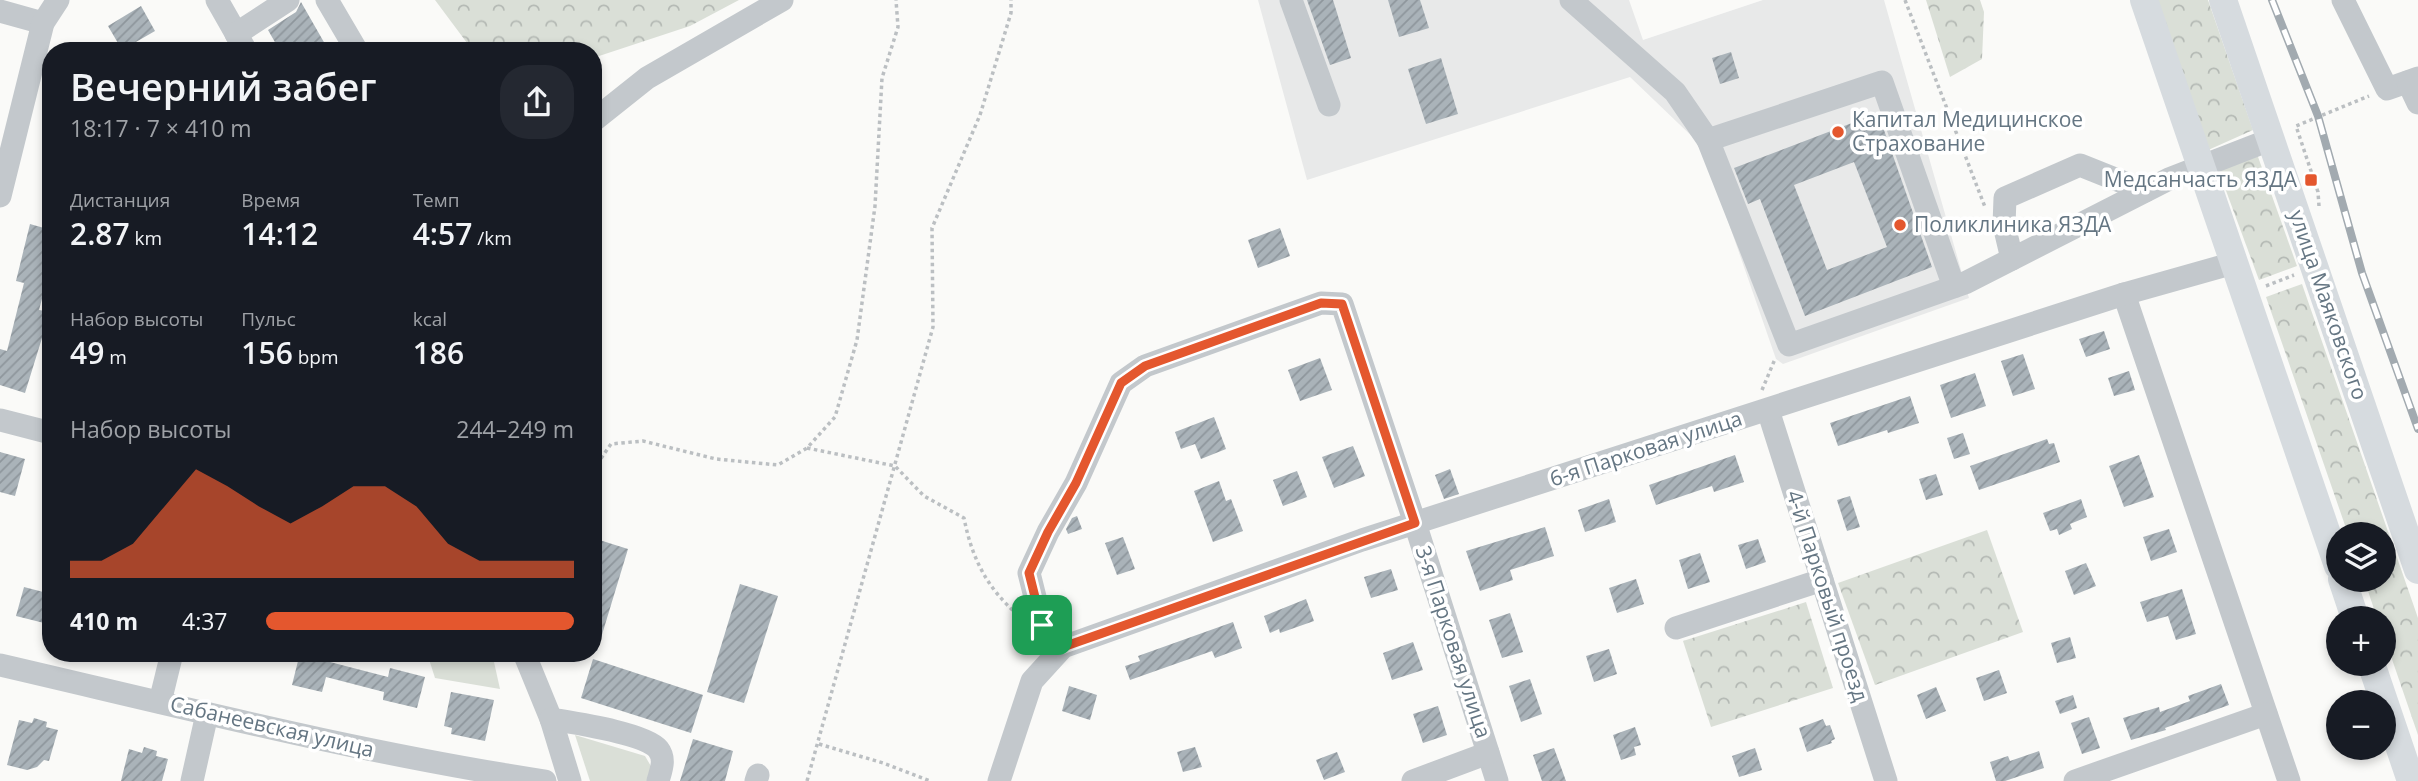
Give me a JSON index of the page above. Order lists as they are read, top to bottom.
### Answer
{
  "streets": {
    "main road": ["улица Маяковского"],
    "street": [
      "6-я Парковая улица",
      "4-й Парковый проезд",
      "3-я Парковая улица",
      "Сабанеевская улица"
    ]
  },
  "crossings": [
    ["6-я Парковая улица", "4-й Парковый проезд"],
    ["6-я Парковая улица", "3-я Парковая улица"]
  ],
  "places": {
    "other": ["Капитал Медицинское Страхование", "Поликлиника ЯЗДА"],
    "transit": ["Медсанчасть ЯЗДА"]
  },
  "page": {
    "heading": ["Вечерний забег", "18:17 · 7 × 410 m"],
    "stats": [
      ["Дистанция", "2.87 km"],
      ["Время", "14:12"],
      ["Темп", "4:57 /km"],
      ["Набор высоты", "49 m"],
      ["Пульс", "156 bpm"],
      ["kcal", "186"]
    ],
    "chart": ["Набор высоты", "244–249 m"],
    "map_buttons": ["+", "−"],
    "list": [
      {
        "name": "410 m",
        "note": "4:37"
      }
    ]
  }
}
